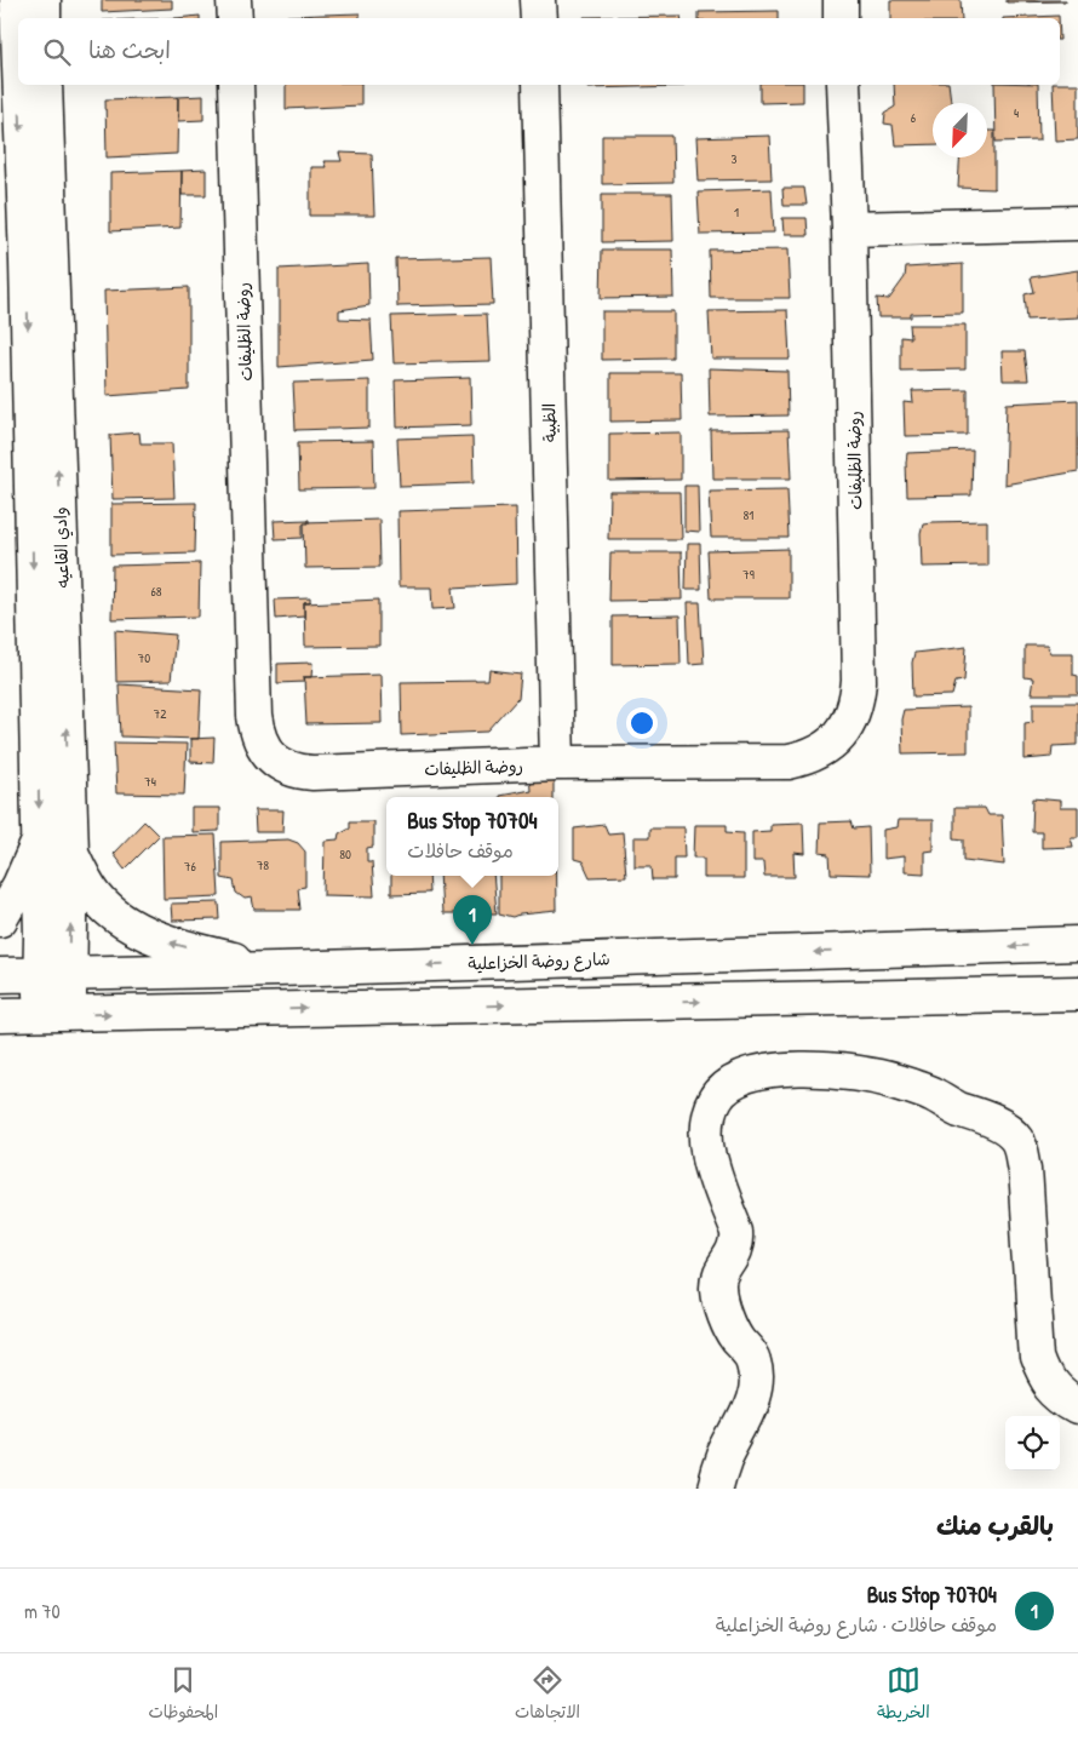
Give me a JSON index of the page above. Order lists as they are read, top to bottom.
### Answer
{
  "streets": {
    "street": [
      "روضة الظليفات",
      "الظبية",
      "وادي القاعيه",
      "شارع روضة الخزاعلية"
    ]
  },
  "crossings": [
    ["روضة الظليفات", "الظبية"],
    ["وادي القاعيه", "شارع روضة الخزاعلية"]
  ],
  "house_numbers": [
    "4",
    "6",
    "3",
    "1",
    "81",
    "79",
    "68",
    "70",
    "72",
    "74",
    "80",
    "78",
    "76"
  ],
  "north": "bottom left",
  "page": {
    "search": "ابحث هنا",
    "popup": ["Bus Stop 70704", "موقف حافلات"],
    "pins": "1",
    "heading": "بالقرب منك",
    "list": [
      {
        "mark": "1",
        "name": "Bus Stop 70704",
        "note": "موقف حافلات · شارع روضة الخزاعلية",
        "value": "70 m"
      }
    ],
    "nav": ["الخريطة", "الاتجاهات", "المحفوظات"]
  }
}
